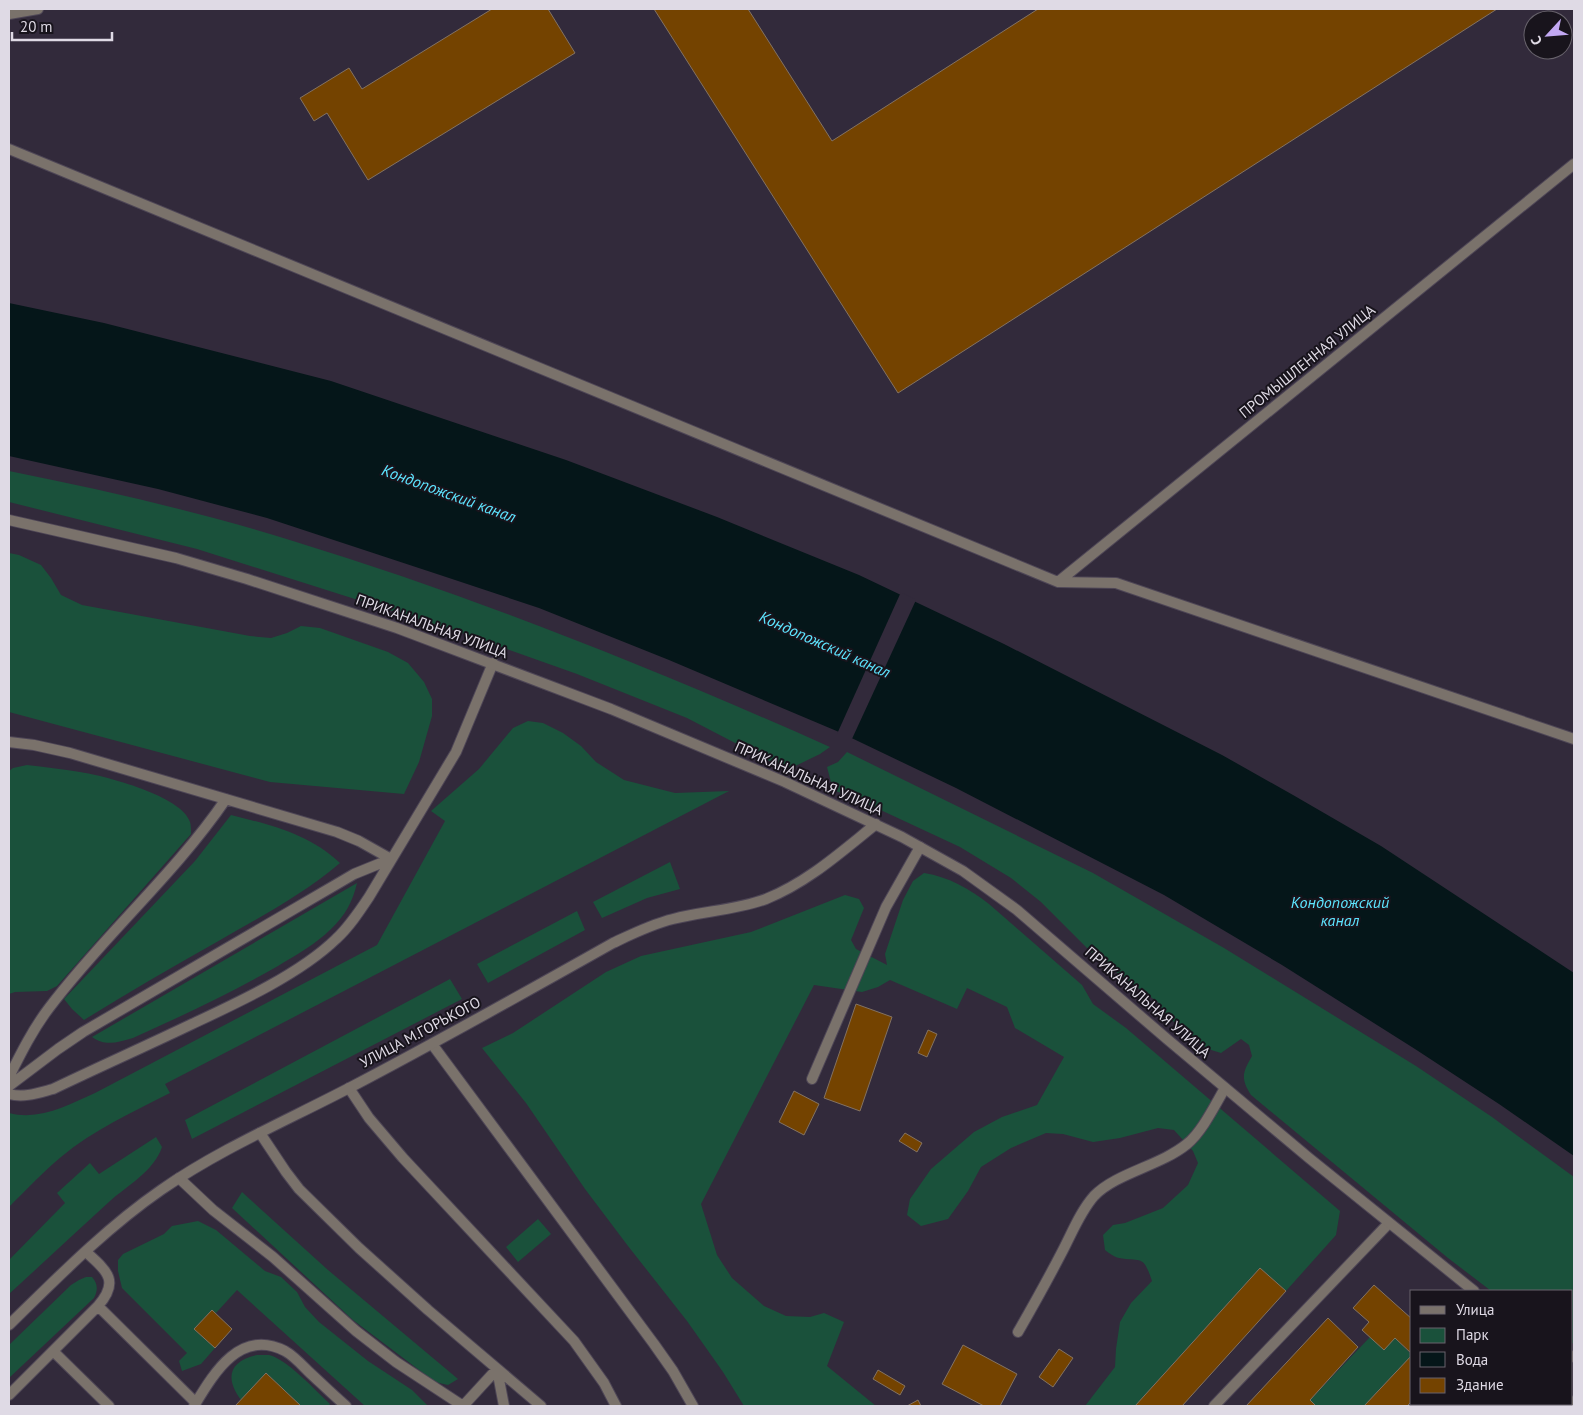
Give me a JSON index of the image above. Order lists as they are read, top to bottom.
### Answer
{
  "streets": {
    "street": ["ПРОМЫШЛЕННАЯ УЛИЦА", "ПРИКАНАЛЬНАЯ УЛИЦА", "УЛИЦА М.ГОРЬКОГО"]
  },
  "crossings": [
    ["ПРИКАНАЛЬНАЯ УЛИЦА", "УЛИЦА М.ГОРЬКОГО"]
  ],
  "water": ["Кондопожский канал"],
  "legend": [
    "Улица",
    "Парк",
    "Вода",
    "Здание"
  ],
  "scale_bar": "20 m",
  "north": "bottom left"
}
